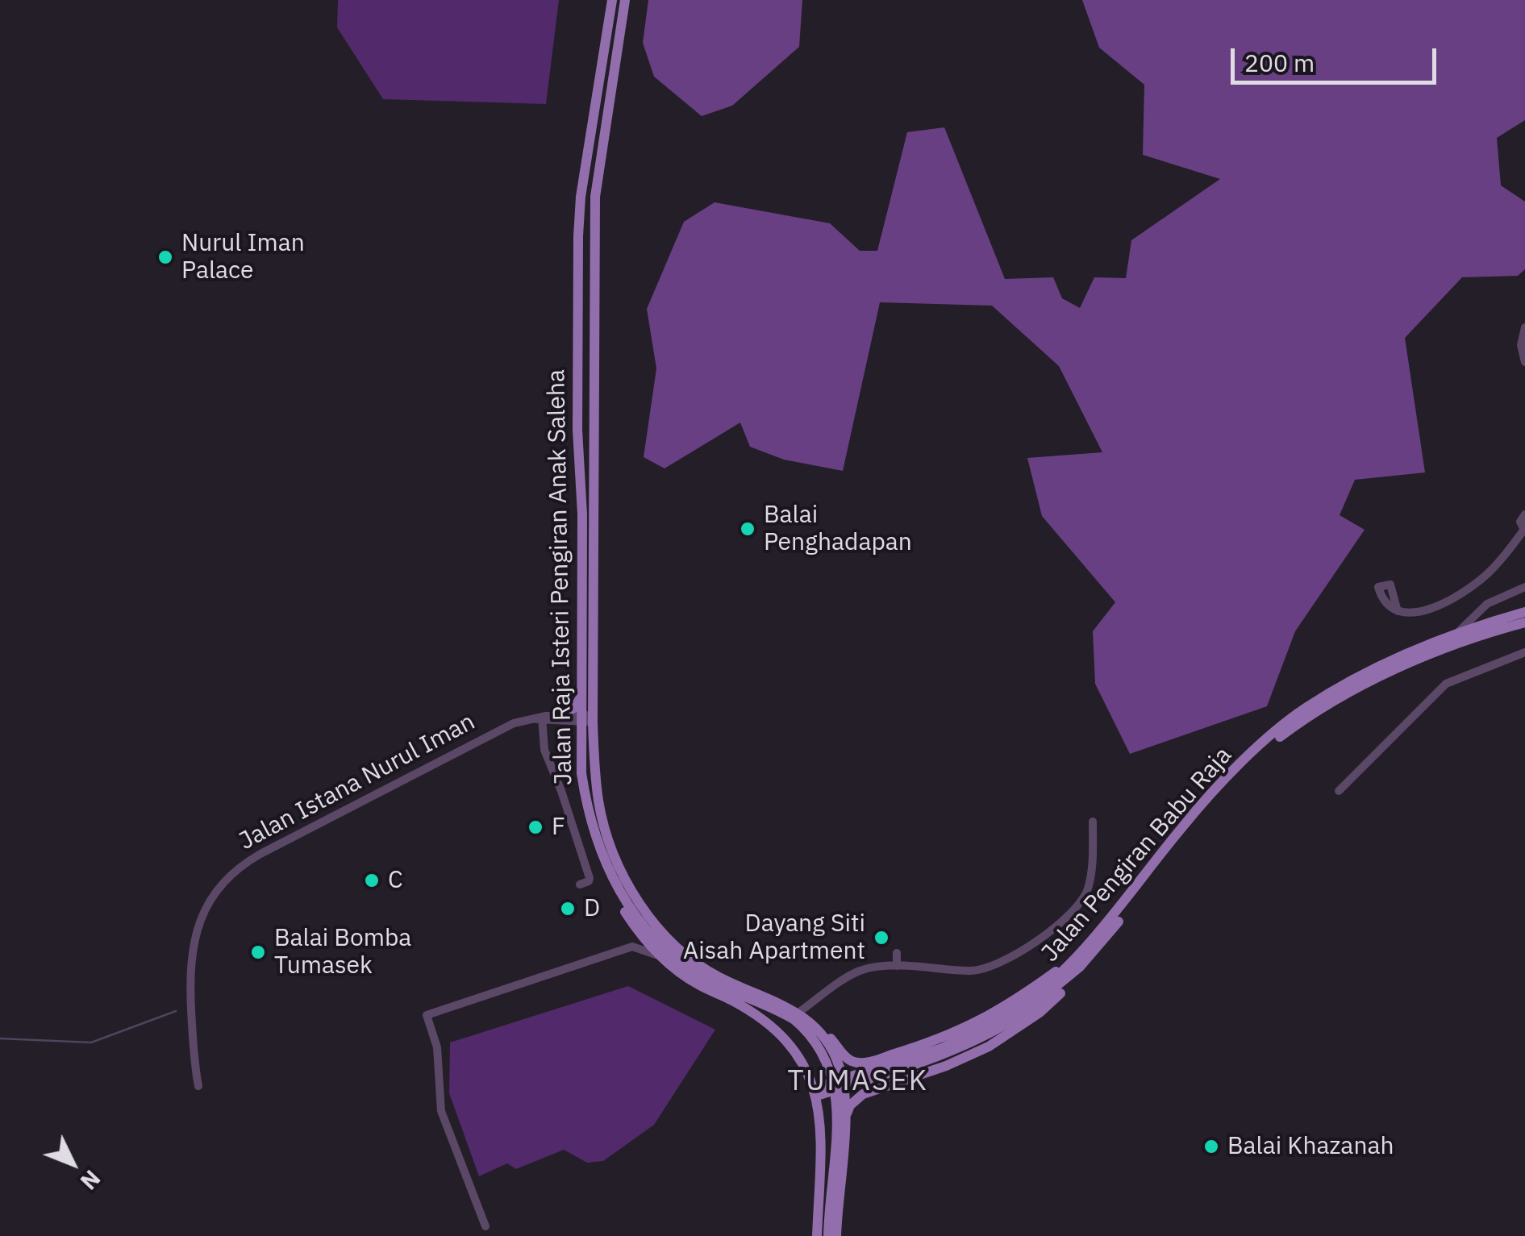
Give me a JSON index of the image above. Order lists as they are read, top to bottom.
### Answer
{
  "streets": {
    "main road": ["Jalan Raja Isteri Pengiran Anak Saleha", "Jalan Pengiran Babu Raja"],
    "street": ["Jalan Istana Nurul Iman"]
  },
  "crossings": [
    ["Jalan Raja Isteri Pengiran Anak Saleha", "Jalan Istana Nurul Iman"]
  ],
  "districts": ["TUMASEK"],
  "places": [
    "Nurul Iman Palace",
    "Balai Penghadapan",
    "F",
    "C",
    "D",
    "Dayang Siti Aisah Apartment",
    "Balai Bomba Tumasek",
    "Balai Khazanah"
  ],
  "scale_bar": "200 m",
  "north": "bottom right"
}
